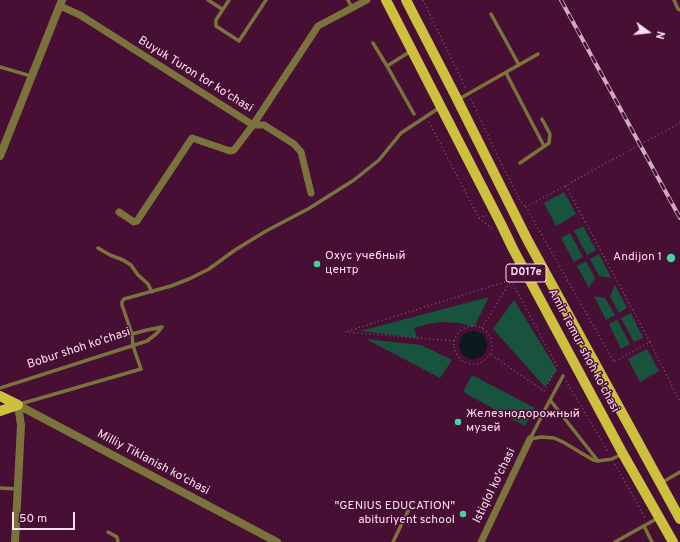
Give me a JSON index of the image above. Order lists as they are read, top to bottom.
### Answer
{
  "streets": {
    "main road": ["D017e", "Amir Temur shoh ko'chasi"],
    "street": ["Buyuk Turon tor ko'chasi", "Milliy Tiklanish ko'chasi", "Istiqlol ko'chasi"],
    "lane": ["Bobur shoh ko'chasi"]
  },
  "places": [
    "Andijon 1",
    "Охус учебный центр",
    "Железнодорожный музей",
    "\"GENIUS EDUCATION\" abituriyent school"
  ],
  "scale_bar": "50 m",
  "north": "right"
}
